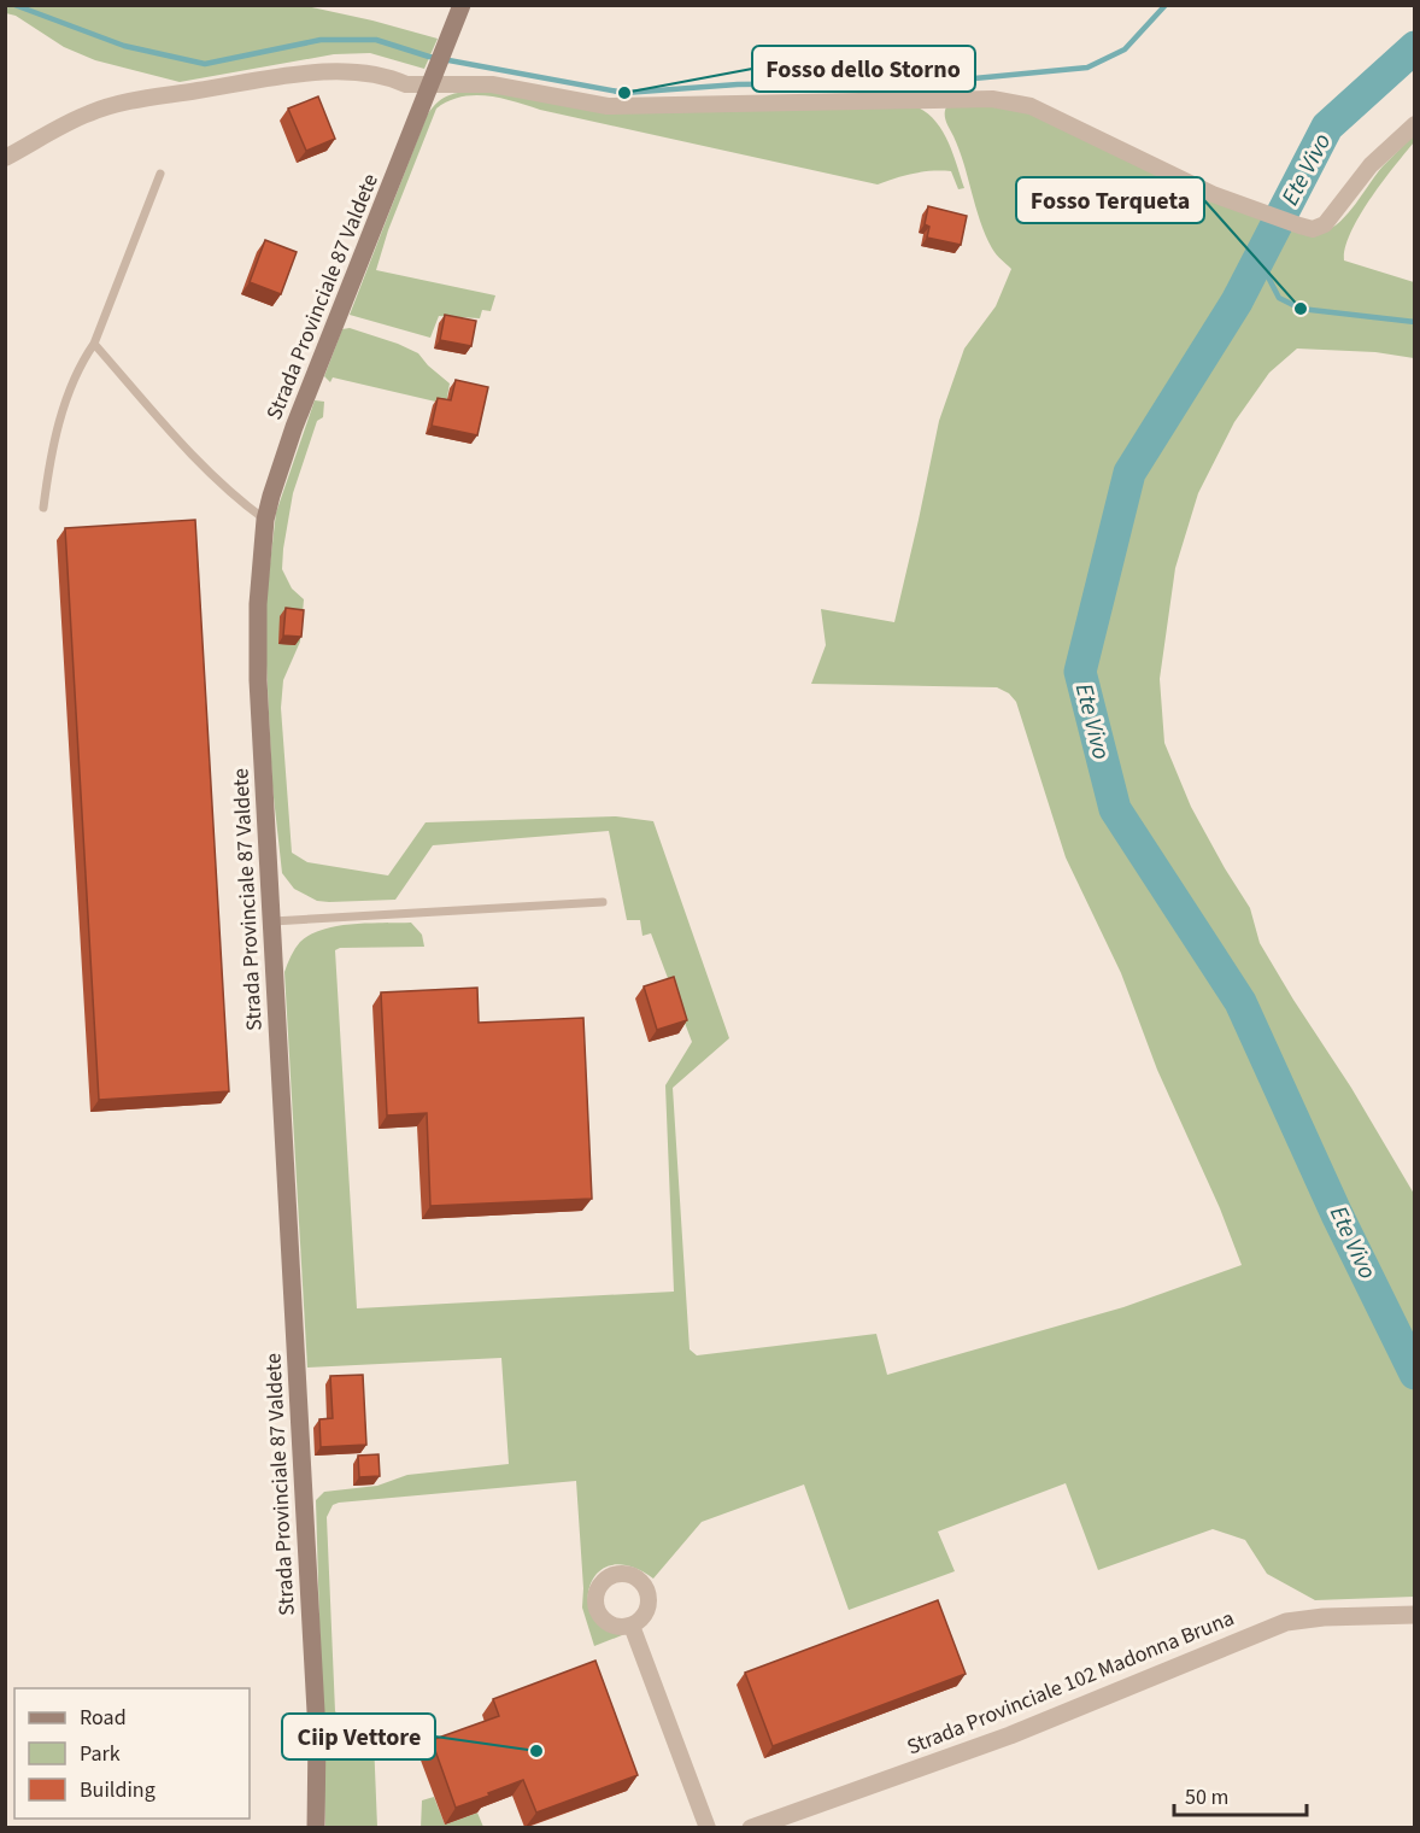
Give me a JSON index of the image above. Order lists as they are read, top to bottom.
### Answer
{
  "streets": {
    "main road": ["Strada Provinciale 87 Valdete"],
    "street": ["Strada Provinciale 102 Madonna Bruna"]
  },
  "water": ["Ete Vivo"],
  "places": ["Fosso dello Storno", "Fosso Terqueta", "Ciip Vettore"],
  "legend": ["Road", "Park", "Building"],
  "scale_bar": "50 m"
}
